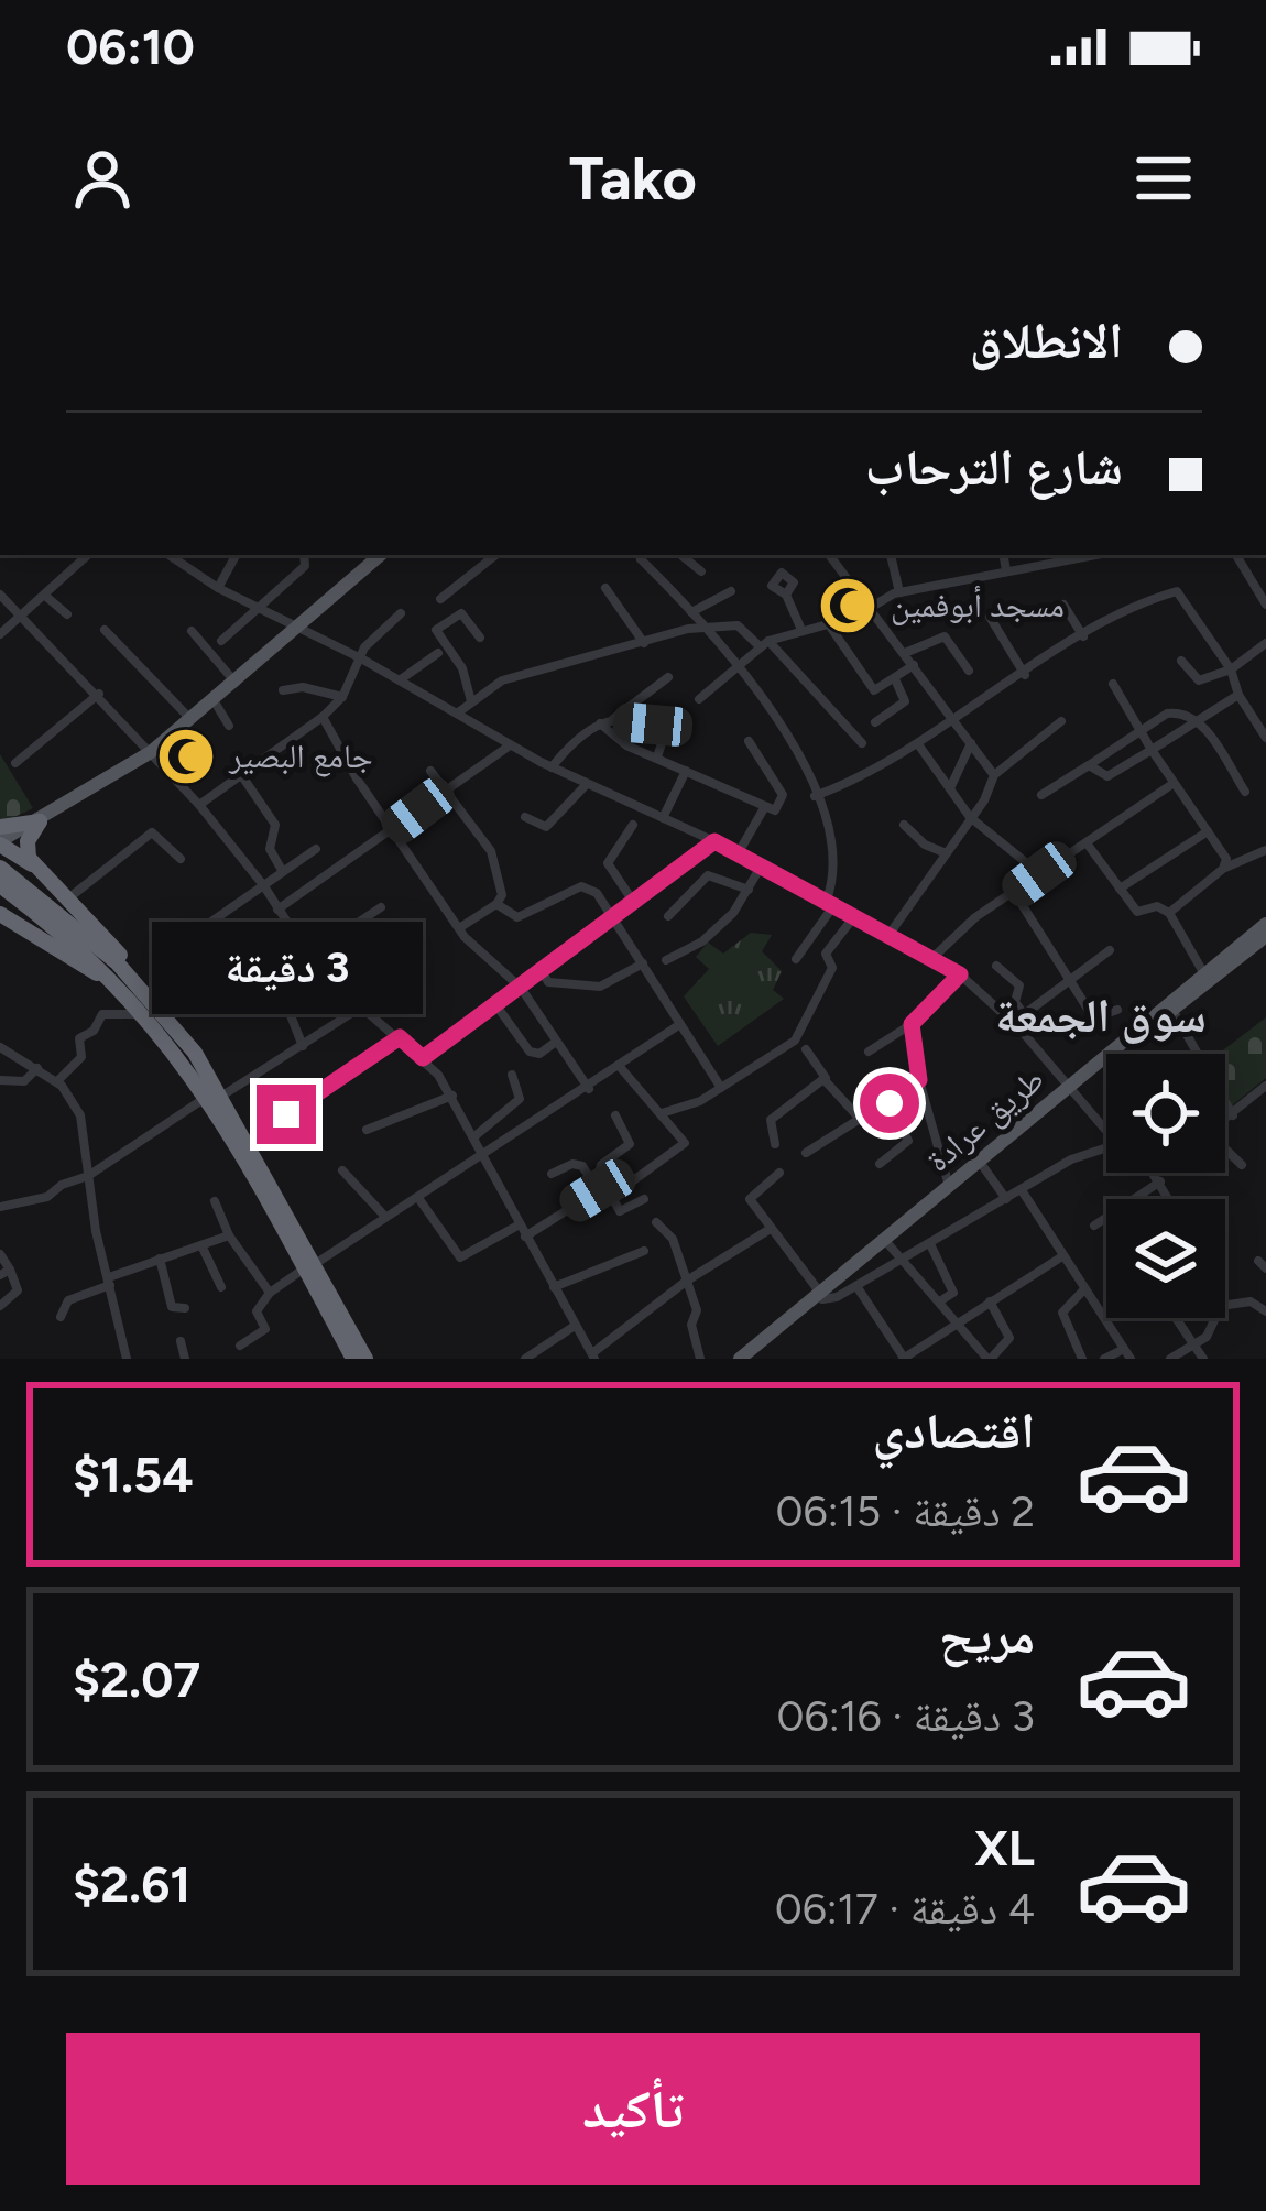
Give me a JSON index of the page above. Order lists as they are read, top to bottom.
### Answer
{
  "streets": {
    "main road": ["طريق عرادة"]
  },
  "districts": ["سوق الجمعة"],
  "places": {
    "mosque": ["مسجد أبوفمين", "جامع البصير"]
  },
  "page": {
    "status": "06:10",
    "header": "Tako",
    "banner": ["الانطلاق", "شارع الترحاب"],
    "bubble": "3 دقيقة",
    "list": [
      {
        "name": "اقتصادي",
        "note": "2 دقيقة · 06:15",
        "value": "$1.54"
      },
      {
        "name": "مريح",
        "note": "3 دقيقة · 06:16",
        "value": "$2.07"
      },
      {
        "name": "XL",
        "note": "4 دقيقة · 06:17",
        "value": "$2.61"
      }
    ],
    "buttons": "تأكيد"
  }
}
